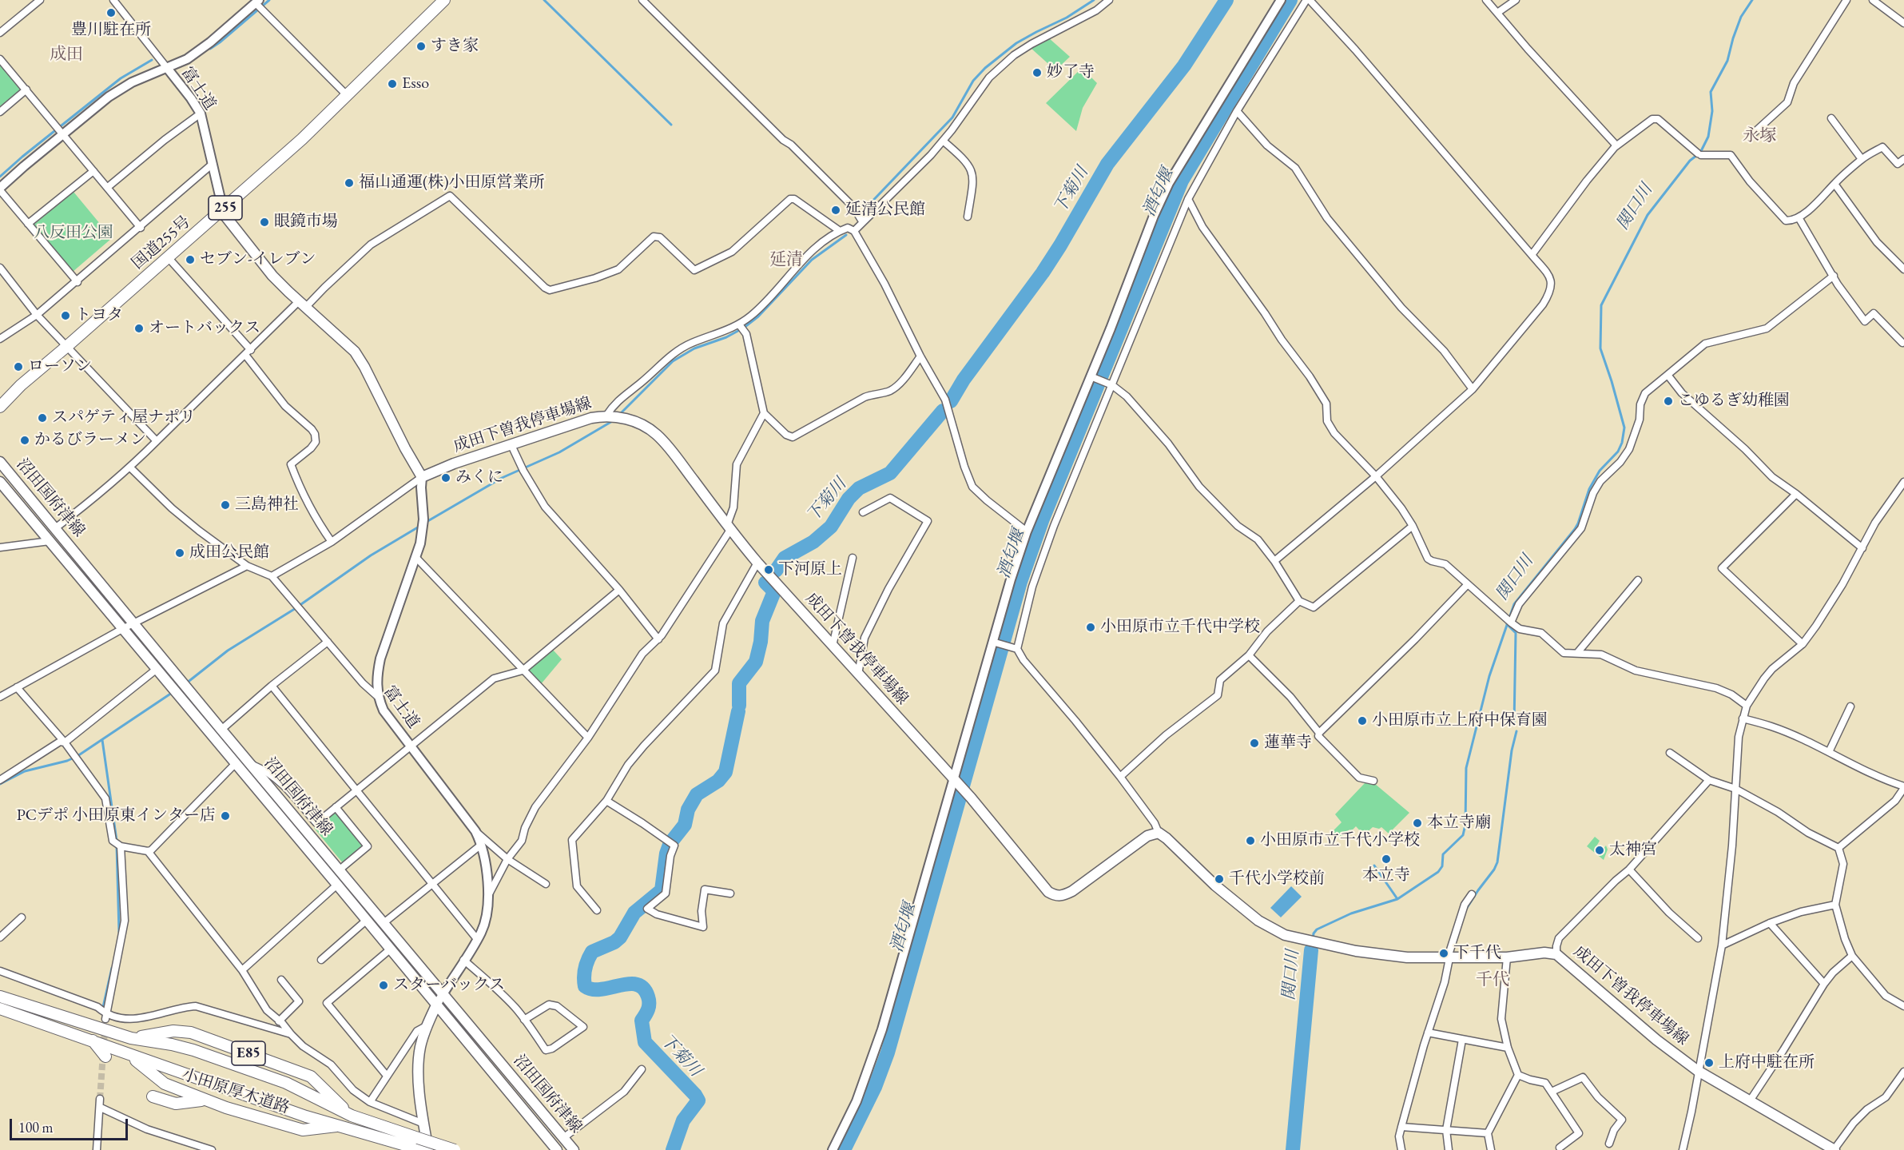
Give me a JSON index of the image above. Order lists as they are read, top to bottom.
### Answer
{
  "streets": {
    "highway": [
      "255",
      "国道255号",
      "E85",
      "小田原厚木道路"
    ],
    "main road": ["成田下曽我停車場線", "沼田国府津線"],
    "street": ["富士道"]
  },
  "crossings": [
    ["富士道", "国道255号"],
    ["富士道", "沼田国府津線"]
  ],
  "districts": [
    "成田",
    "永塚",
    "延清",
    "千代"
  ],
  "water": ["下菊川", "酒匂堰", "関口川"],
  "parks": ["八反田公園"],
  "places": [
    "豊川駐在所",
    "すき家",
    "妙了寺",
    "Esso",
    "福山通運(株)小田原営業所",
    "延清公民館",
    "眼鏡市場",
    "セブン-イレブン",
    "トヨタ",
    "オートバックス",
    "ローソン",
    "こゆるぎ幼稚園",
    "スパゲティ屋ナポリ",
    "かるびラーメン",
    "みくに",
    "三島神社",
    "成田公民館",
    "下河原上",
    "小田原市立千代中学校",
    "小田原市立上府中保育園",
    "蓮華寺",
    "PCデポ 小田原東インター店",
    "本立寺廟",
    "小田原市立千代小学校",
    "太神宮",
    "本立寺",
    "千代小学校前",
    "下千代",
    "スターバックス",
    "上府中駐在所"
  ],
  "scale_bar": "100 m"
}
